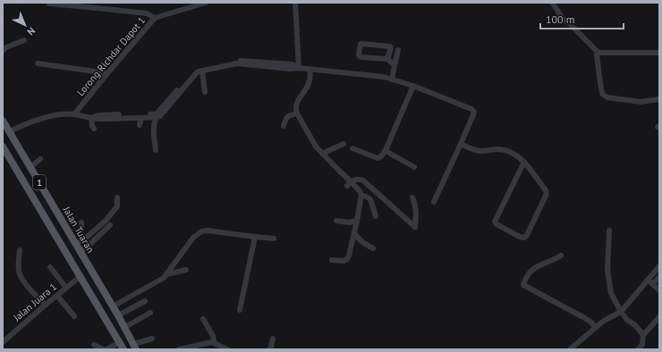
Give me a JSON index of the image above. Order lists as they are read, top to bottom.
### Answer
{
  "streets": {
    "main road": ["1", "Jalan Tuaran"],
    "street": ["Lorong Richdar Dapot 1", "Jalan Juara 1"]
  },
  "crossings": [
    ["1", "Jalan Juara 1"]
  ],
  "scale_bar": "100 m",
  "north": "bottom right"
}
